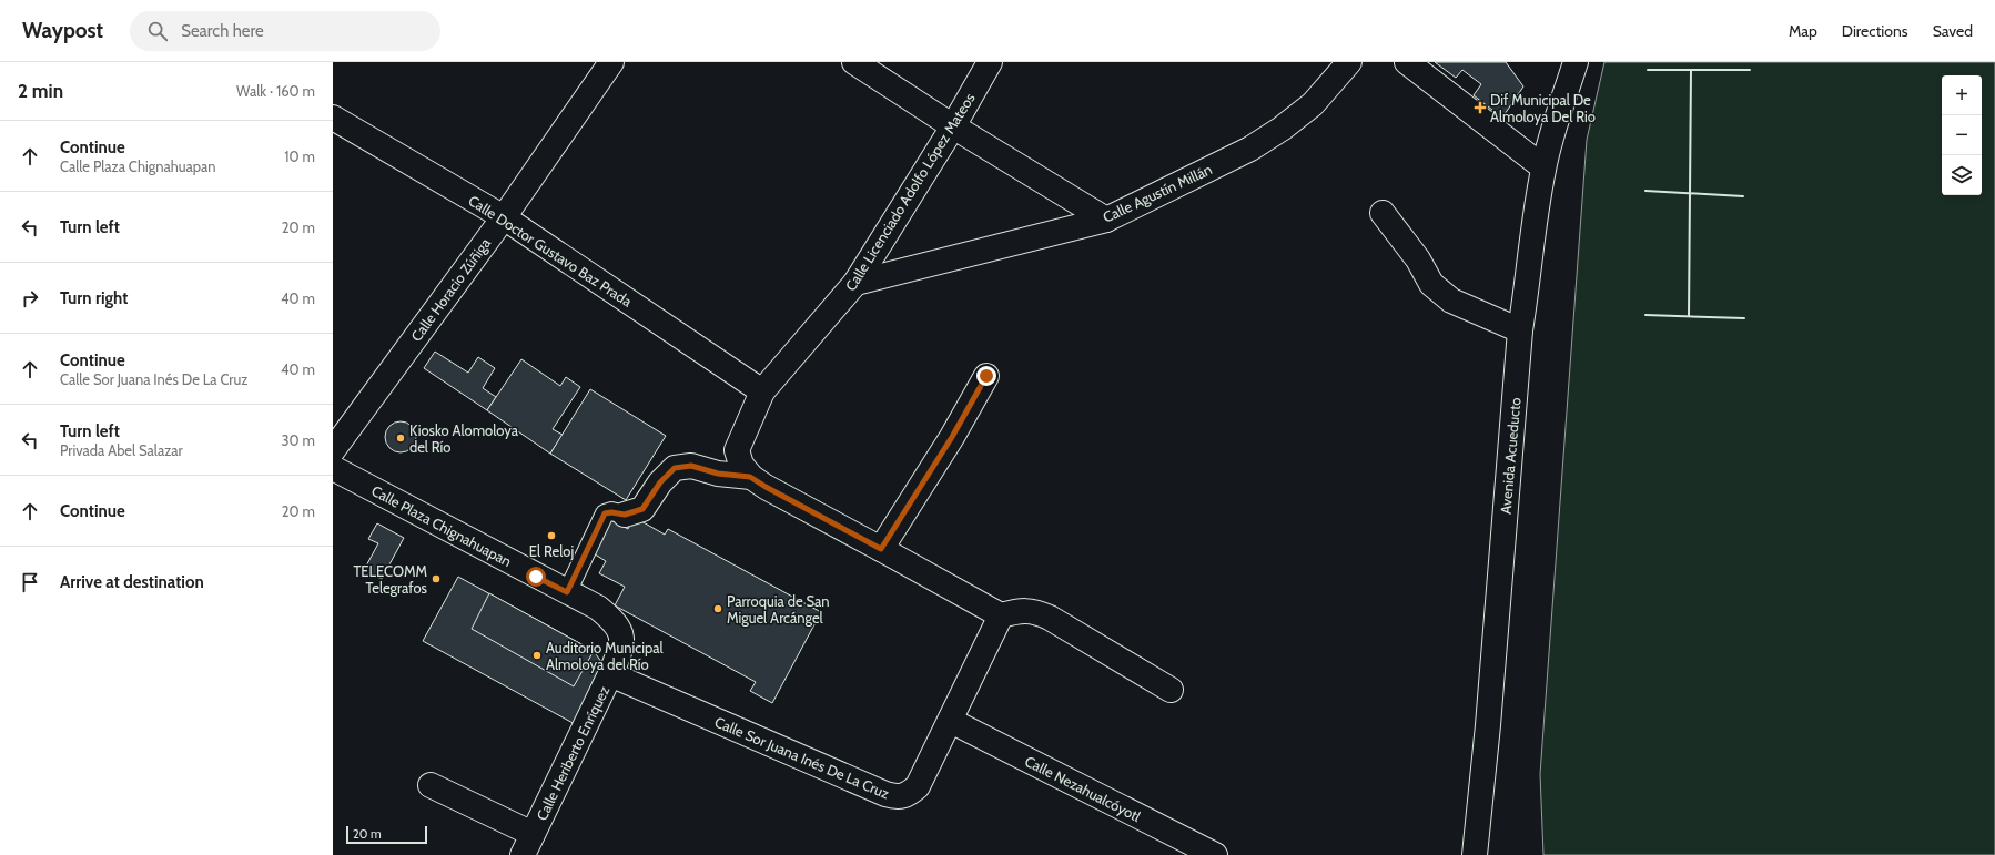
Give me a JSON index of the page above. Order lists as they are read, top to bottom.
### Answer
{
  "streets": {
    "street": [
      "Calle Licenciado Adolfo López Mateos",
      "Calle Agustín Millán",
      "Calle Doctor Gustavo Baz Prada",
      "Calle Horacio Zúñiga",
      "Avenida Acueducto",
      "Calle Plaza Chignahuapan",
      "Calle Heriberto Enríquez",
      "Calle Sor Juana Inés De La Cruz",
      "Calle Nezahualcóyotl"
    ]
  },
  "crossings": [
    ["Calle Licenciado Adolfo López Mateos", "Calle Agustín Millán"],
    ["Calle Licenciado Adolfo López Mateos", "Calle Doctor Gustavo Baz Prada"],
    ["Calle Doctor Gustavo Baz Prada", "Calle Horacio Zúñiga"],
    ["Calle Plaza Chignahuapan", "Calle Heriberto Enríquez"],
    ["Calle Heriberto Enríquez", "Calle Sor Juana Inés De La Cruz"],
    ["Calle Sor Juana Inés De La Cruz", "Calle Nezahualcóyotl"]
  ],
  "places": {
    "health": ["Dif Municipal De Almoloya Del Rio"],
    "other": [
      "Kiosko Alomoloya del Río",
      "El Reloj",
      "TELECOMM Telegrafos",
      "Parroquia de San Miguel Arcángel",
      "Auditorio Municipal Almoloya del Río"
    ]
  },
  "scale_bar": "20 m",
  "page": {
    "header": "Waypost",
    "search": "Search here",
    "nav": ["Map", "Directions", "Saved"],
    "heading": ["2 min", "Walk · 160 m"],
    "map_buttons": ["+", "−"],
    "list": [
      ["Continue", "Calle Plaza Chignahuapan", "10 m"],
      ["Turn left", "20 m"],
      ["Turn right", "40 m"],
      ["Continue", "Calle Sor Juana Inés De La Cruz", "40 m"],
      ["Turn left", "Privada Abel Salazar", "30 m"],
      ["Continue", "20 m"],
      "Arrive at destination"
    ],
    "scale": "20 m"
  }
}
